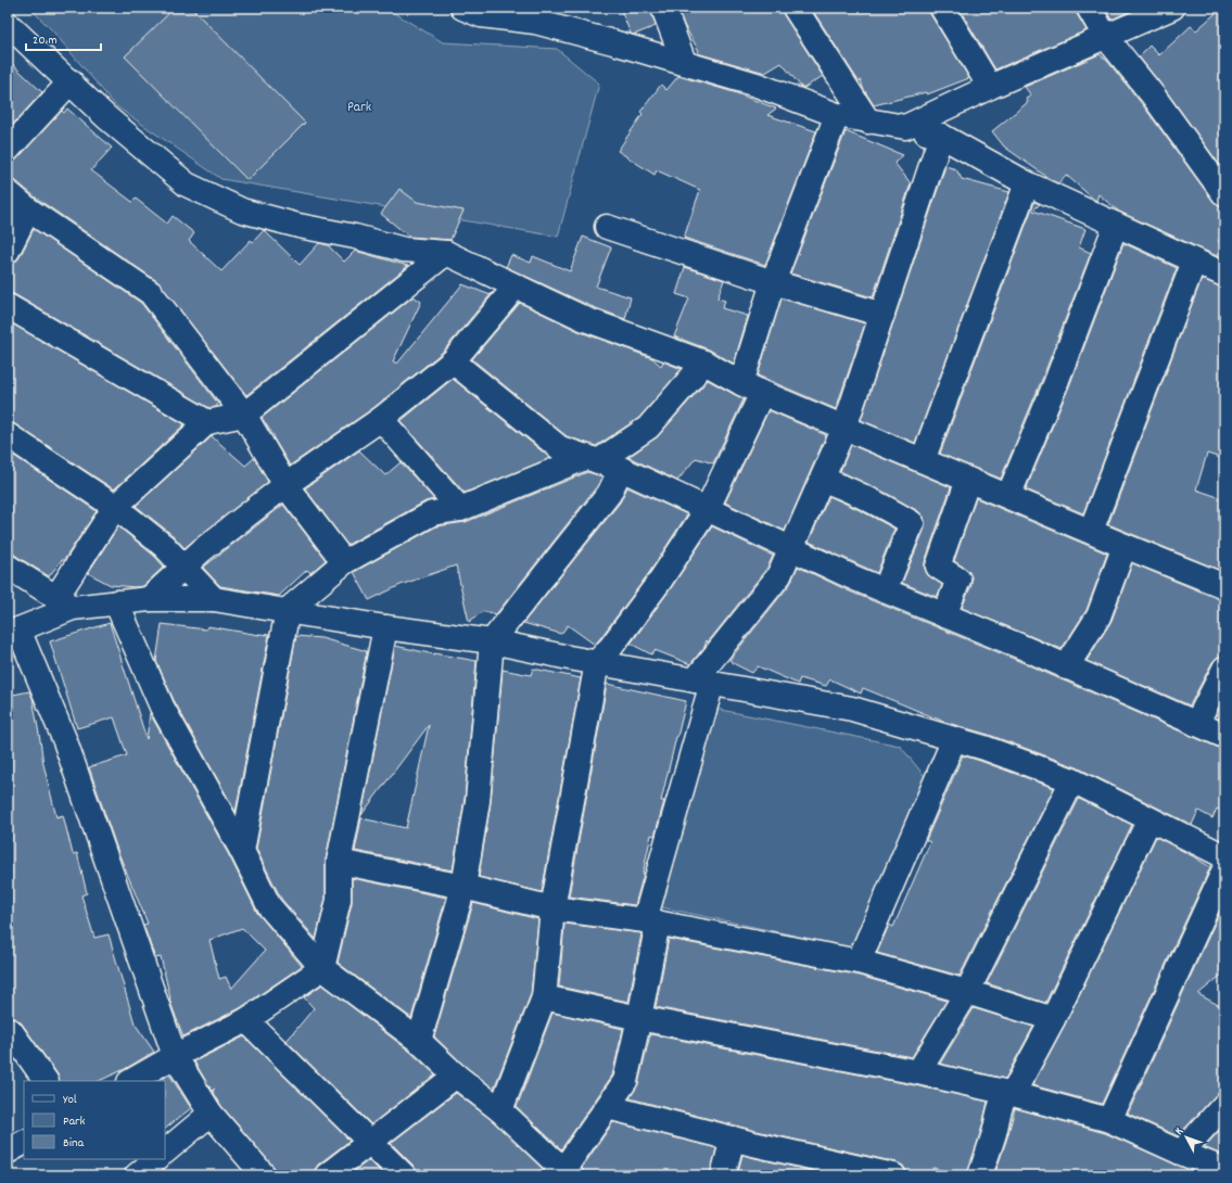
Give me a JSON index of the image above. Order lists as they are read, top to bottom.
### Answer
{
  "parks": ["Park"],
  "legend": ["Yol", "Park", "Bina"],
  "scale_bar": "20 m",
  "north": "top left"
}
